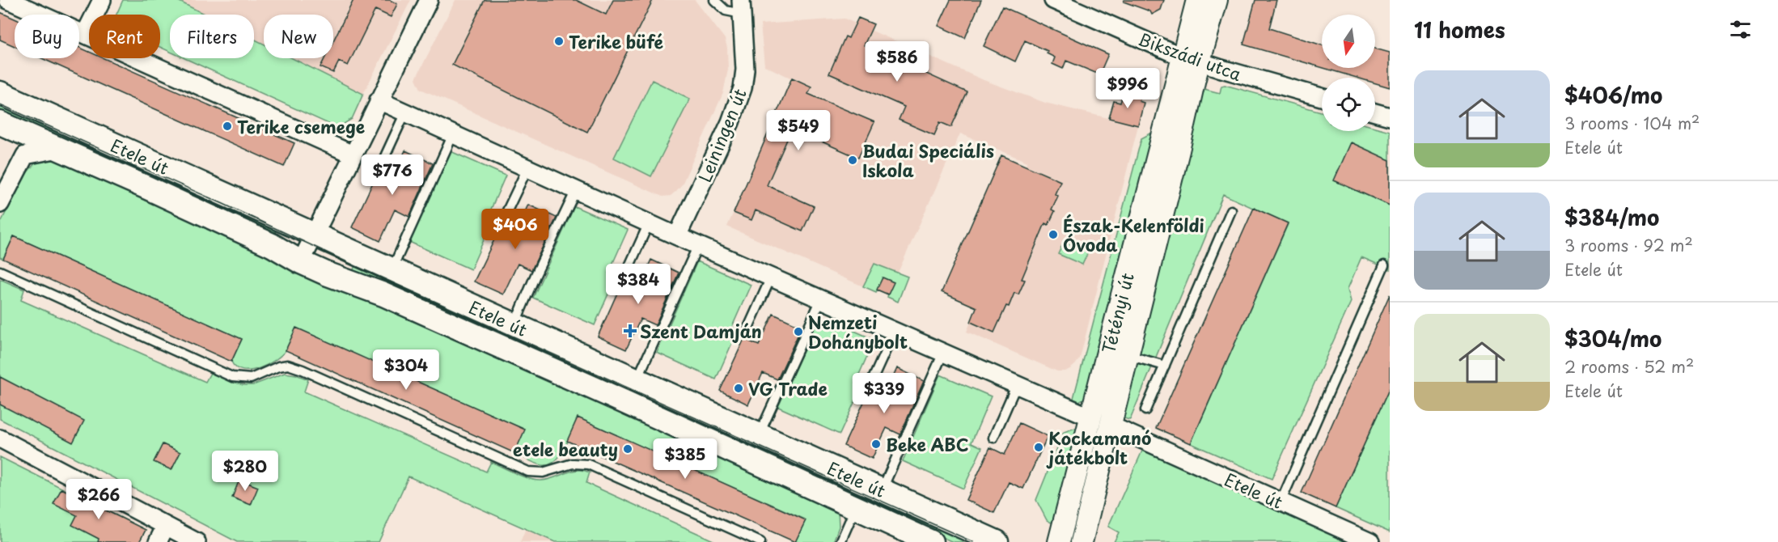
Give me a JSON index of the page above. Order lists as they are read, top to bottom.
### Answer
{
  "streets": {
    "main road": ["Etele út"],
    "street": ["Bikszádi utca", "Leiningen út", "Tétényi út"]
  },
  "crossings": [
    ["Bikszádi utca", "Tétényi út"],
    ["Etele út", "Tétényi út"]
  ],
  "places": {
    "other": [
      "Terike büfé",
      "Terike csemege",
      "Budai Speciális Iskola",
      "Észak-Kelenföldi Óvoda",
      "Nemzeti Dohánybolt",
      "VG Trade",
      "Beke ABC",
      "Kockamanó játékbolt",
      "etele beauty"
    ],
    "health": ["Szent Damján"]
  },
  "north": "bottom",
  "page": {
    "heading": "11 homes",
    "chip": [
      "Buy",
      "Rent",
      "Filters",
      "New"
    ],
    "price": [
      "$586",
      "$996",
      "$549",
      "$776",
      "$406",
      "$384",
      "$304",
      "$339",
      "$385",
      "$280",
      "$266"
    ],
    "list": [
      {
        "name": "$406/mo",
        "note": "3 rooms · 104 m² · Etele út"
      },
      {
        "name": "$384/mo",
        "note": "3 rooms · 92 m² · Etele út"
      },
      {
        "name": "$304/mo",
        "note": "2 rooms · 52 m² · Etele út"
      }
    ]
  }
}
